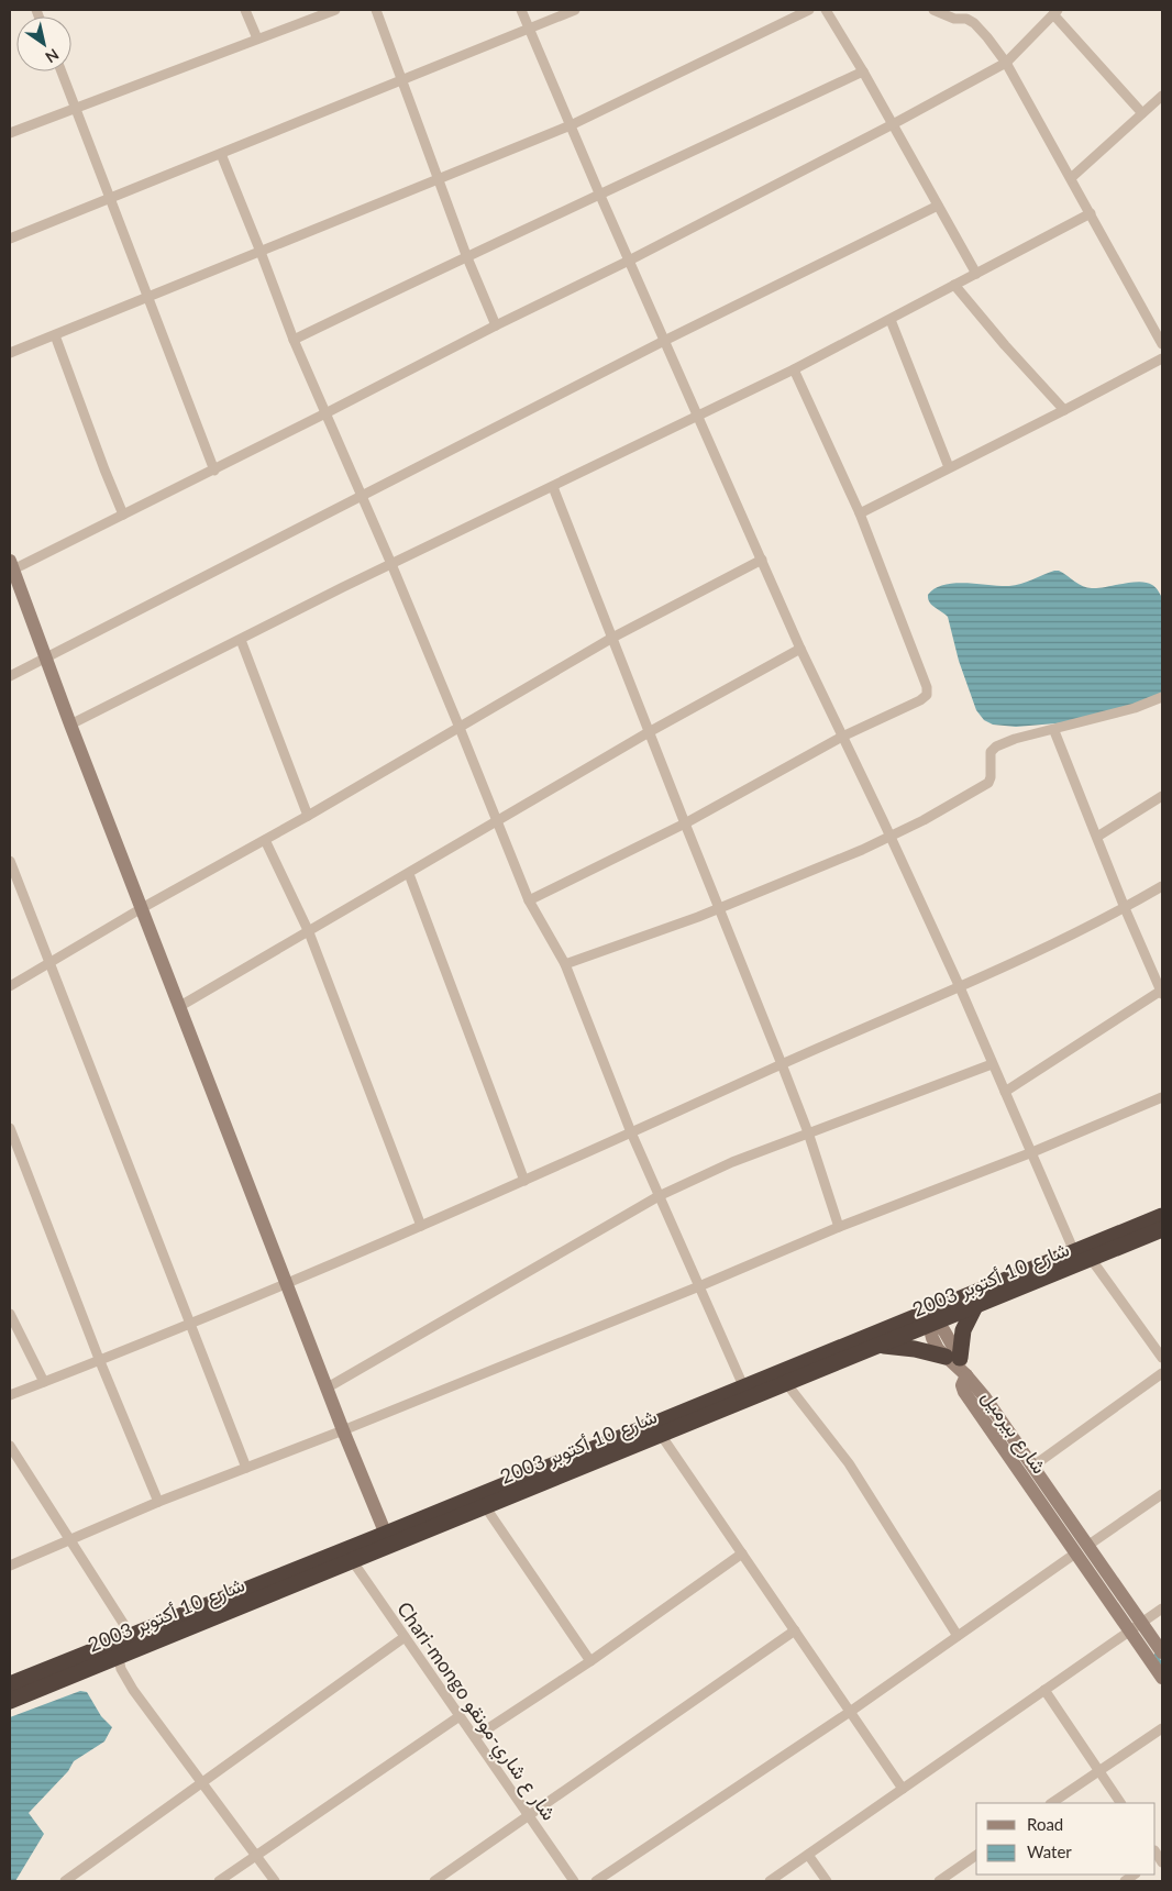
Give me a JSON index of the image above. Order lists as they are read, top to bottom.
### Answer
{
  "streets": {
    "highway": ["شارع 10 أكتوبر 2003"],
    "street": ["شارع بيرميل", "Chari-mongo شار ع شاري-مونقو"]
  },
  "crossings": [
    ["شارع 10 أكتوبر 2003", "Chari-mongo شار ع شاري-مونقو"]
  ],
  "legend": ["Road", "Water"],
  "north": "bottom right"
}
